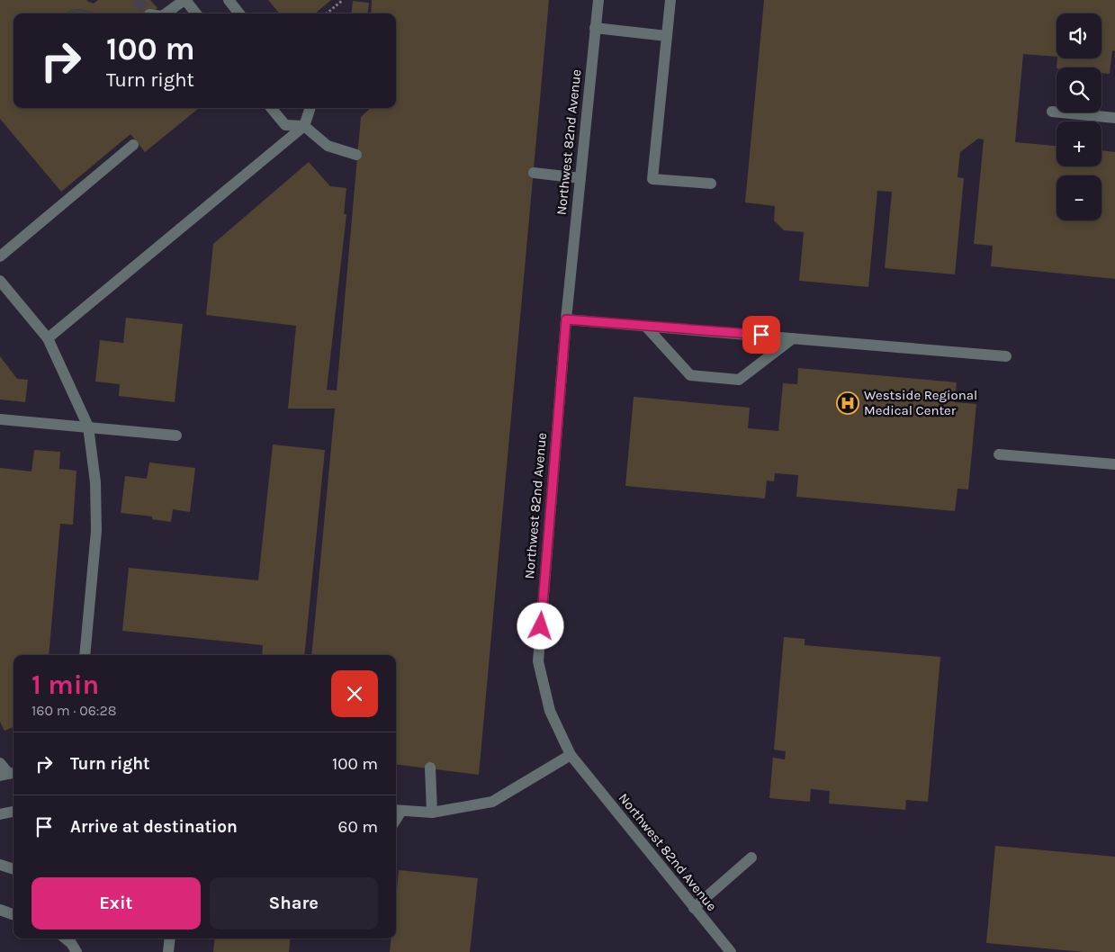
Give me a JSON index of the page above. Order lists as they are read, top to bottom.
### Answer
{
  "streets": {
    "street": ["Northwest 82nd Avenue"]
  },
  "places": {
    "hospital": ["Westside Regional Medical Center"]
  },
  "page": {
    "map_buttons": ["+", "−"],
    "turn": ["100 m", "Turn right"],
    "heading": ["1 min", "160 m · 06:28"],
    "list": [
      {
        "name": "Turn right",
        "value": "100 m"
      },
      {
        "name": "Arrive at destination",
        "value": "60 m"
      }
    ],
    "buttons": ["Exit", "Share"]
  }
}
